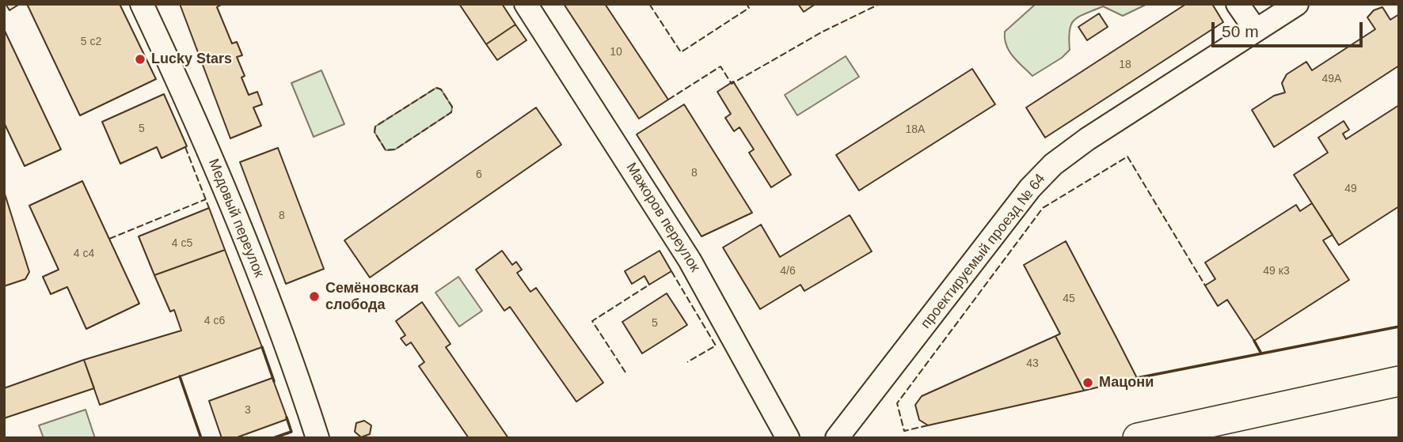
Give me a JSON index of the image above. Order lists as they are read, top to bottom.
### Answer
{
  "streets": {
    "street": ["Мажоров переулок", "Медовый переулок", "проектируемый проезд № 64"]
  },
  "places": ["Lucky Stars", "Семёновская слобода", "Мацони"],
  "house_numbers": [
    "5 с2",
    "10",
    "18",
    "49А",
    "5",
    "18А",
    "8",
    "6",
    "49",
    "8",
    "4 с5",
    "4 с4",
    "4/6",
    "49 к3",
    "45",
    "4 с6",
    "5",
    "43",
    "3"
  ],
  "scale_bar": "50 m"
}
